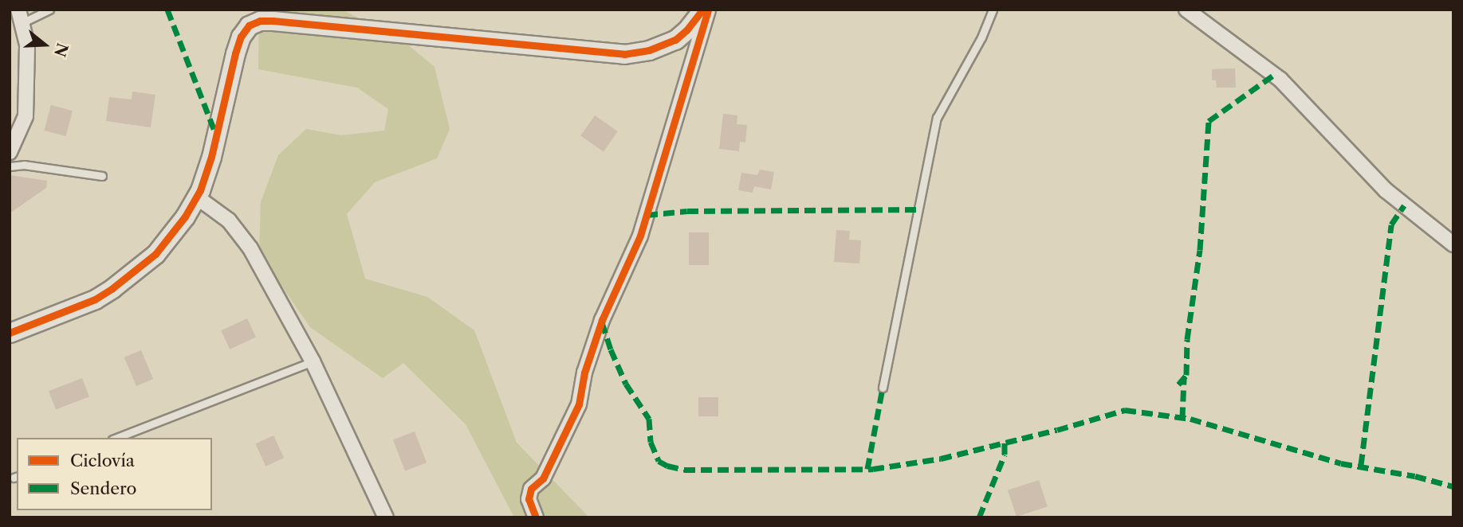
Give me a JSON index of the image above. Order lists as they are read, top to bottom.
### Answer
{
  "legend": ["Ciclovía", "Sendero"],
  "north": "right"
}
